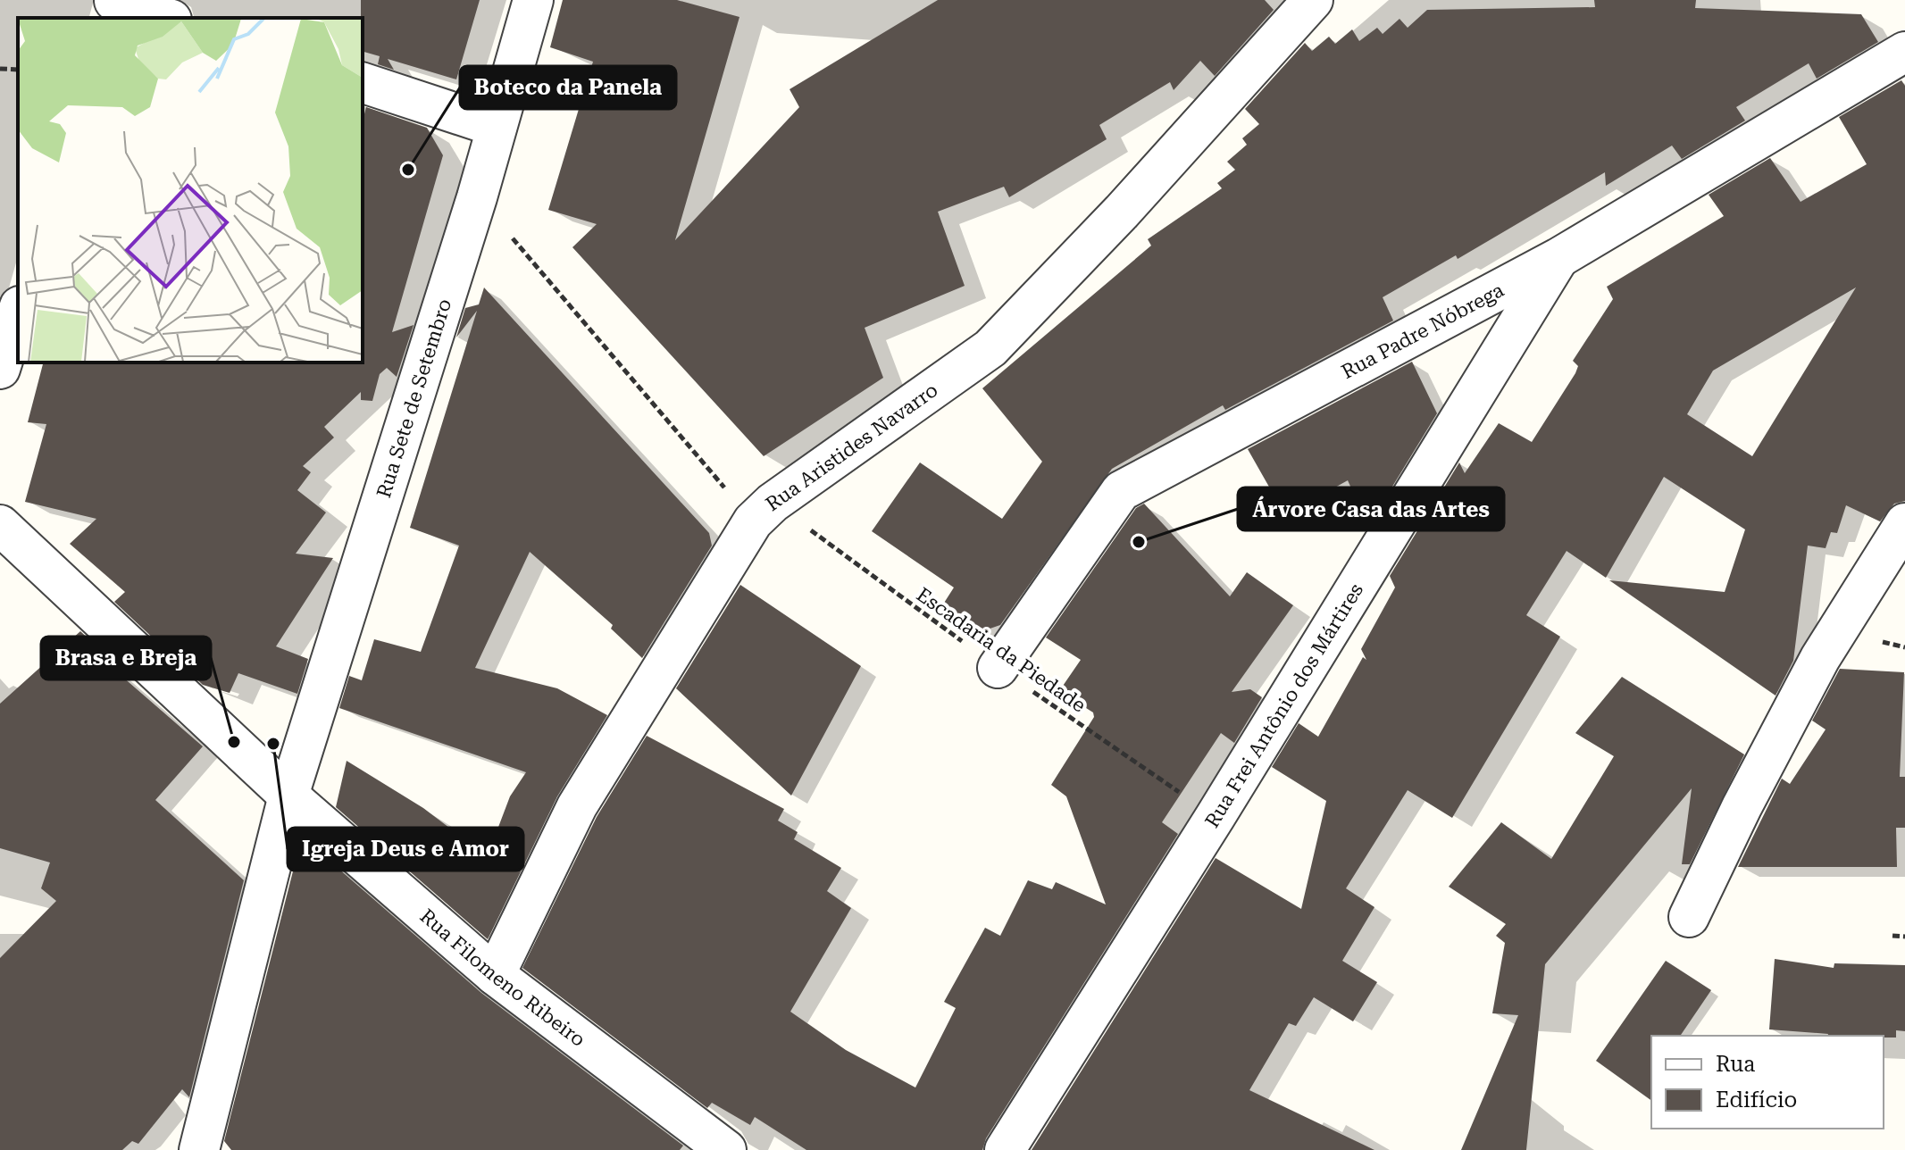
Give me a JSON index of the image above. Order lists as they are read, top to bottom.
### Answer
{
  "streets": {
    "street": [
      "Rua Padre Nóbrega",
      "Rua Sete de Setembro",
      "Rua Aristides Navarro",
      "Rua Frei Antônio dos Mártires",
      "Rua Filomeno Ribeiro"
    ],
    "path": ["Escadaria da Piedade"]
  },
  "crossings": [
    ["Rua Padre Nóbrega", "Escadaria da Piedade"],
    ["Rua Padre Nóbrega", "Rua Frei Antônio dos Mártires"],
    ["Rua Sete de Setembro", "Escadaria da Piedade"],
    ["Rua Sete de Setembro", "Rua Filomeno Ribeiro"],
    ["Rua Aristides Navarro", "Escadaria da Piedade"],
    ["Rua Aristides Navarro", "Rua Filomeno Ribeiro"],
    ["Escadaria da Piedade", "Rua Frei Antônio dos Mártires"]
  ],
  "places": [
    "Boteco da Panela",
    "Árvore Casa das Artes",
    "Brasa e Breja",
    "Igreja Deus e Amor"
  ],
  "legend": ["Rua", "Edifício"]
}
